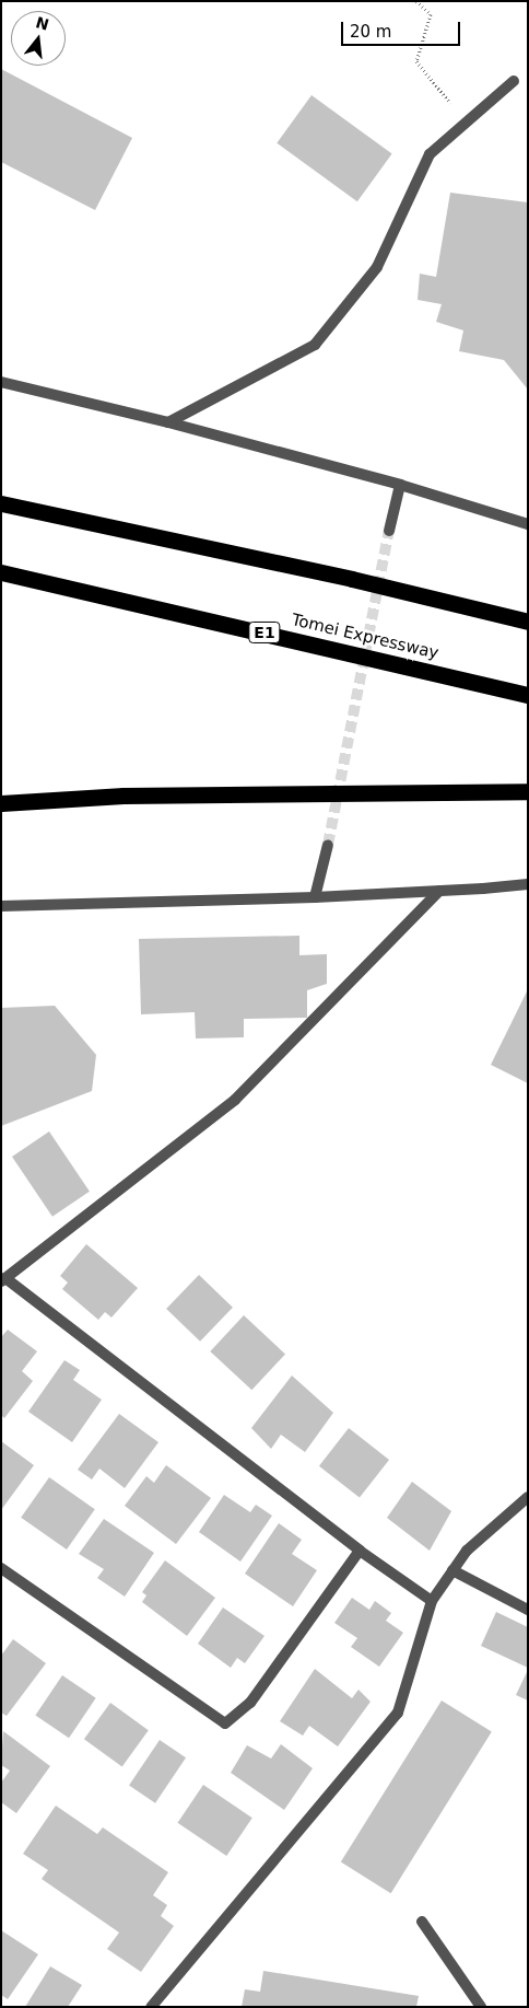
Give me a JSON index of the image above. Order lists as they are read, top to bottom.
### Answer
{
  "streets": {
    "highway": ["E1", "Tomei Expressway"]
  },
  "scale_bar": "20 m",
  "north": "top"
}
